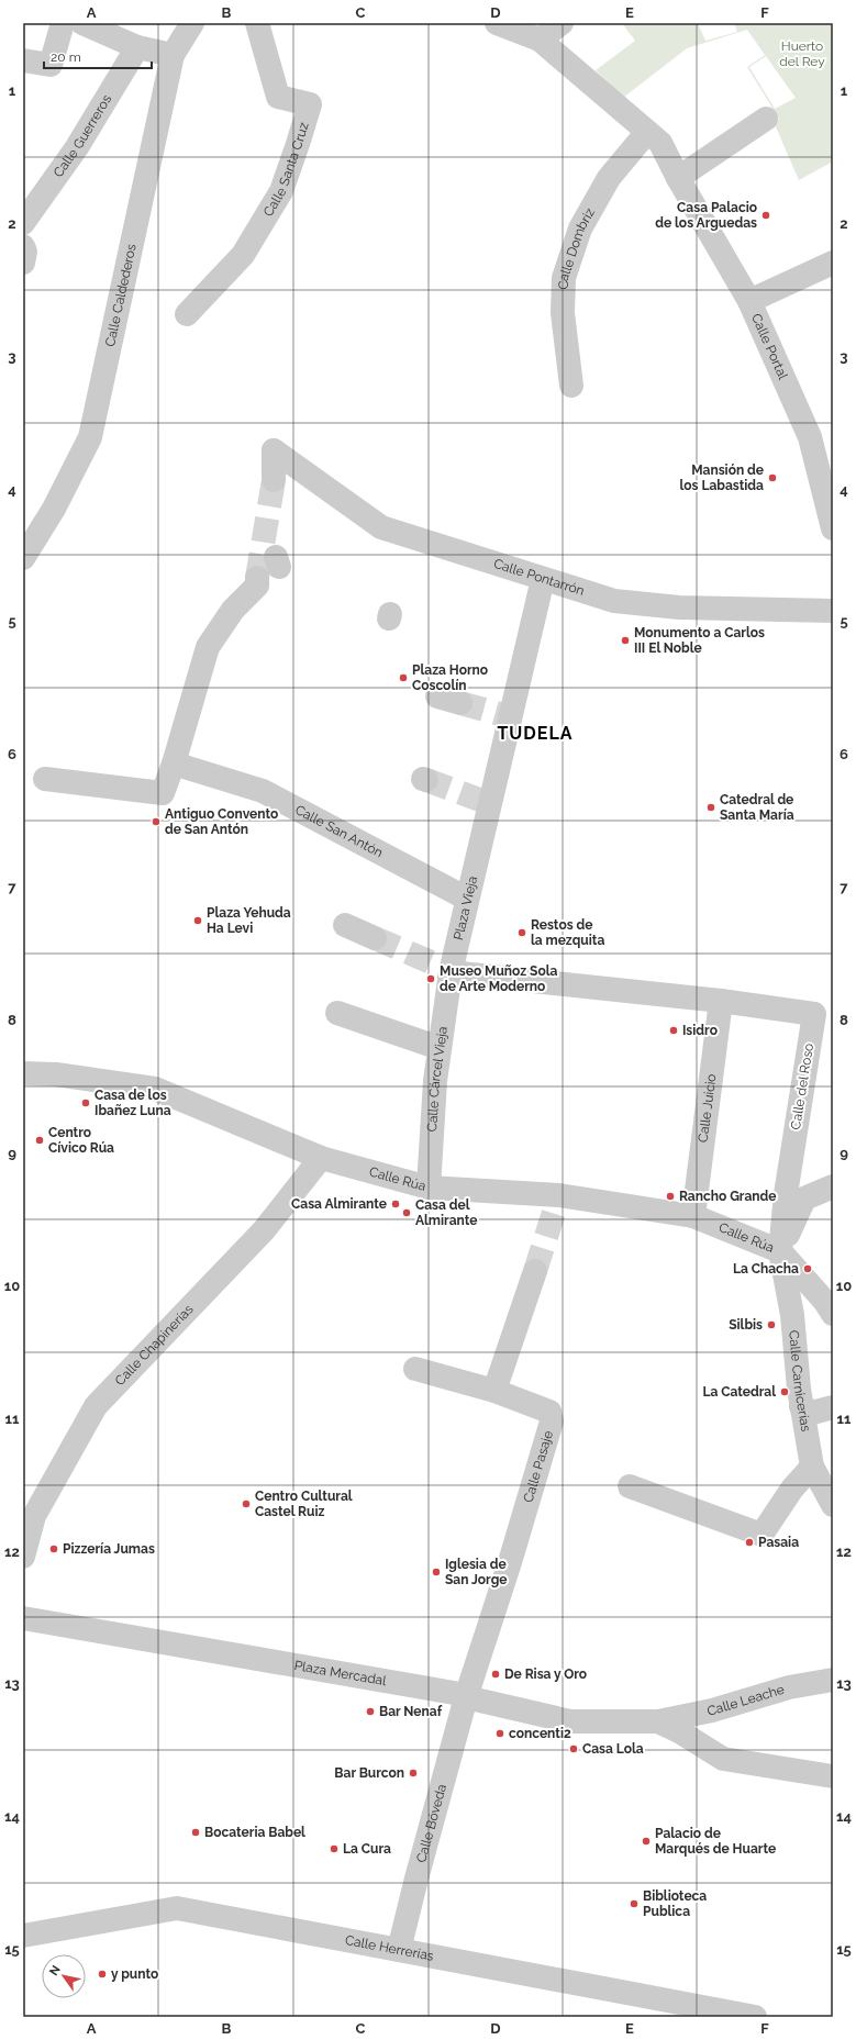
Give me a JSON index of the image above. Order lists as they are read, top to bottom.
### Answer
{
  "streets": {
    "street": [
      "Calle Guerreros",
      "Calle Santa Cruz",
      "Calle Dombriz",
      "Calle Caldederos",
      "Calle Portal",
      "Calle Pontarrón",
      "Calle San Antón",
      "Plaza Vieja",
      "Calle Cárcel Vieja",
      "Calle del Roso",
      "Calle Juicio",
      "Calle Rúa",
      "Calle Chapinerías",
      "Calle Carnicerías",
      "Calle Pasaje",
      "Plaza Mercadal",
      "Calle Leache",
      "Calle Bóveda",
      "Calle Herrerías"
    ]
  },
  "crossings": [
    ["Calle Dombriz", "Calle Portal"],
    ["Calle Pontarrón", "Plaza Vieja"],
    ["Calle San Antón", "Plaza Vieja"],
    ["Plaza Vieja", "Calle Cárcel Vieja"],
    ["Calle Cárcel Vieja", "Calle Rúa"],
    ["Calle del Roso", "Calle Juicio"],
    ["Calle del Roso", "Calle Rúa"],
    ["Calle del Roso", "Calle Carnicerías"],
    ["Calle Juicio", "Calle Rúa"],
    ["Calle Rúa", "Calle Chapinerías"],
    ["Calle Rúa", "Calle Carnicerías"],
    ["Calle Pasaje", "Plaza Mercadal"],
    ["Calle Pasaje", "Calle Bóveda"],
    ["Plaza Mercadal", "Calle Leache"],
    ["Plaza Mercadal", "Calle Bóveda"],
    ["Calle Bóveda", "Calle Herrerías"]
  ],
  "districts": ["TUDELA"],
  "parks": ["Huerto del Rey"],
  "places": [
    "Casa Palacio de los Arguedas",
    "Mansión de los Labastida",
    "Monumento a Carlos III El Noble",
    "Plaza Horno Coscolín",
    "Catedral de Santa María",
    "Antiguo Convento de San Antón",
    "Plaza Yehuda Ha Levi",
    "Restos de la mezquita",
    "Museo Muñoz Sola de Arte Moderno",
    "Isidro",
    "Casa de los Ibañez Luna",
    "Centro Cívico Rúa",
    "Rancho Grande",
    "Casa Almirante",
    "Casa del Almirante",
    "La Chacha",
    "Silbis",
    "La Catedral",
    "Centro Cultural Castel Ruiz",
    "Pasaia",
    "Pizzería Jumas",
    "Iglesia de San Jorge",
    "De Risa y Oro",
    "Bar Nenaf",
    "concenti2",
    "Casa Lola",
    "Bar Burcon",
    "Bocateria Babel",
    "Palacio de Marqués de Huarte",
    "La Cura",
    "Biblioteca Publica",
    "y punto"
  ],
  "scale_bar": "20 m",
  "north": "top left",
  "grid": {
    "columns": [
      "A",
      "B",
      "C",
      "D",
      "E",
      "F"
    ],
    "rows": [
      "1",
      "2",
      "3",
      "4",
      "5",
      "6",
      "7",
      "8",
      "9",
      "10",
      "11",
      "12",
      "13",
      "14",
      "15"
    ]
  }
}
